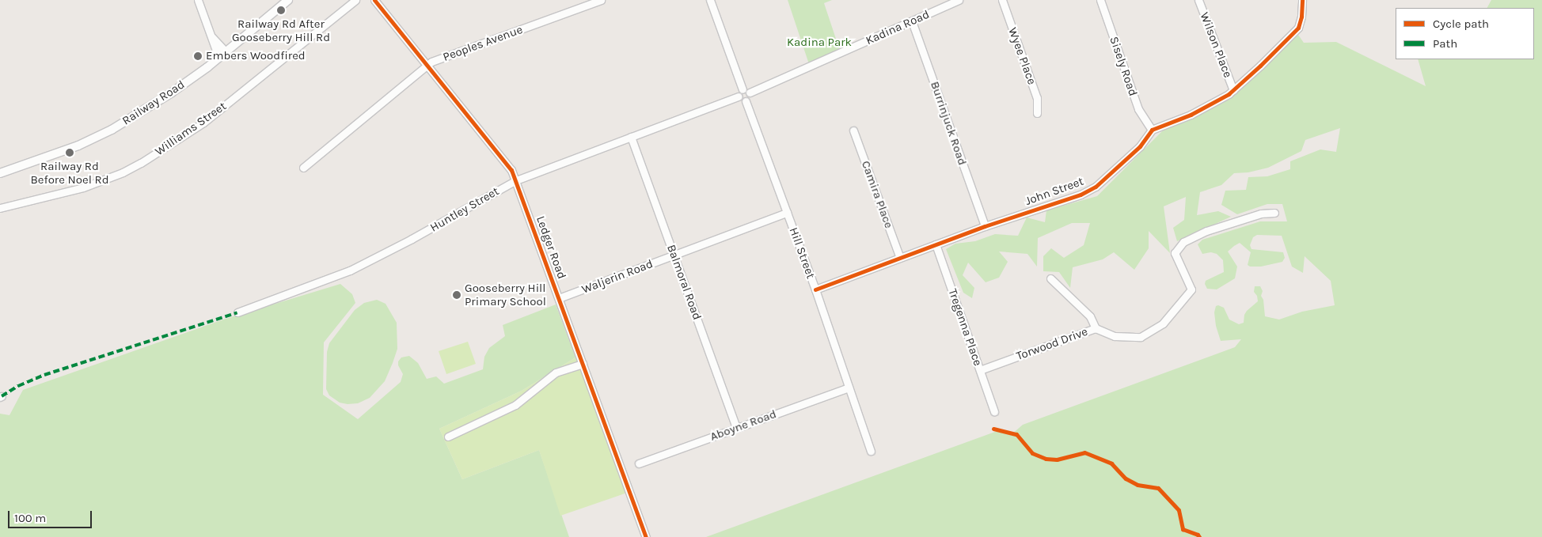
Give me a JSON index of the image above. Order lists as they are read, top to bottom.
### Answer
{
  "streets": {
    "street": [
      "Kadina Road",
      "Peoples Avenue",
      "Wilson Place",
      "Wyee Place",
      "Sisely Road",
      "Railway Road",
      "Burrinjuck Road",
      "Williams Street",
      "John Street",
      "Camira Place",
      "Huntley Street",
      "Ledger Road",
      "Hill Street",
      "Waljerin Road",
      "Balmoral Road",
      "Tregenna Place",
      "Torwood Drive",
      "Aboyne Road"
    ]
  },
  "crossings": [
    ["Kadina Road", "Burrinjuck Road"],
    ["Kadina Road", "Huntley Street"],
    ["Kadina Road", "Hill Street"],
    ["Peoples Avenue", "Ledger Road"],
    ["Sisely Road", "John Street"],
    ["Burrinjuck Road", "John Street"],
    ["John Street", "Camira Place"],
    ["John Street", "Hill Street"],
    ["John Street", "Tregenna Place"],
    ["Huntley Street", "Ledger Road"],
    ["Huntley Street", "Hill Street"],
    ["Huntley Street", "Balmoral Road"],
    ["Ledger Road", "Waljerin Road"],
    ["Hill Street", "Waljerin Road"],
    ["Hill Street", "Aboyne Road"],
    ["Waljerin Road", "Balmoral Road"],
    ["Balmoral Road", "Aboyne Road"],
    ["Tregenna Place", "Torwood Drive"]
  ],
  "parks": ["Kadina Park"],
  "places": [
    "Railway Rd After Gooseberry Hill Rd",
    "Embers Woodfired",
    "Railway Rd Before Noel Rd",
    "Gooseberry Hill Primary School"
  ],
  "legend": ["Cycle path", "Path"],
  "scale_bar": "100 m"
}
